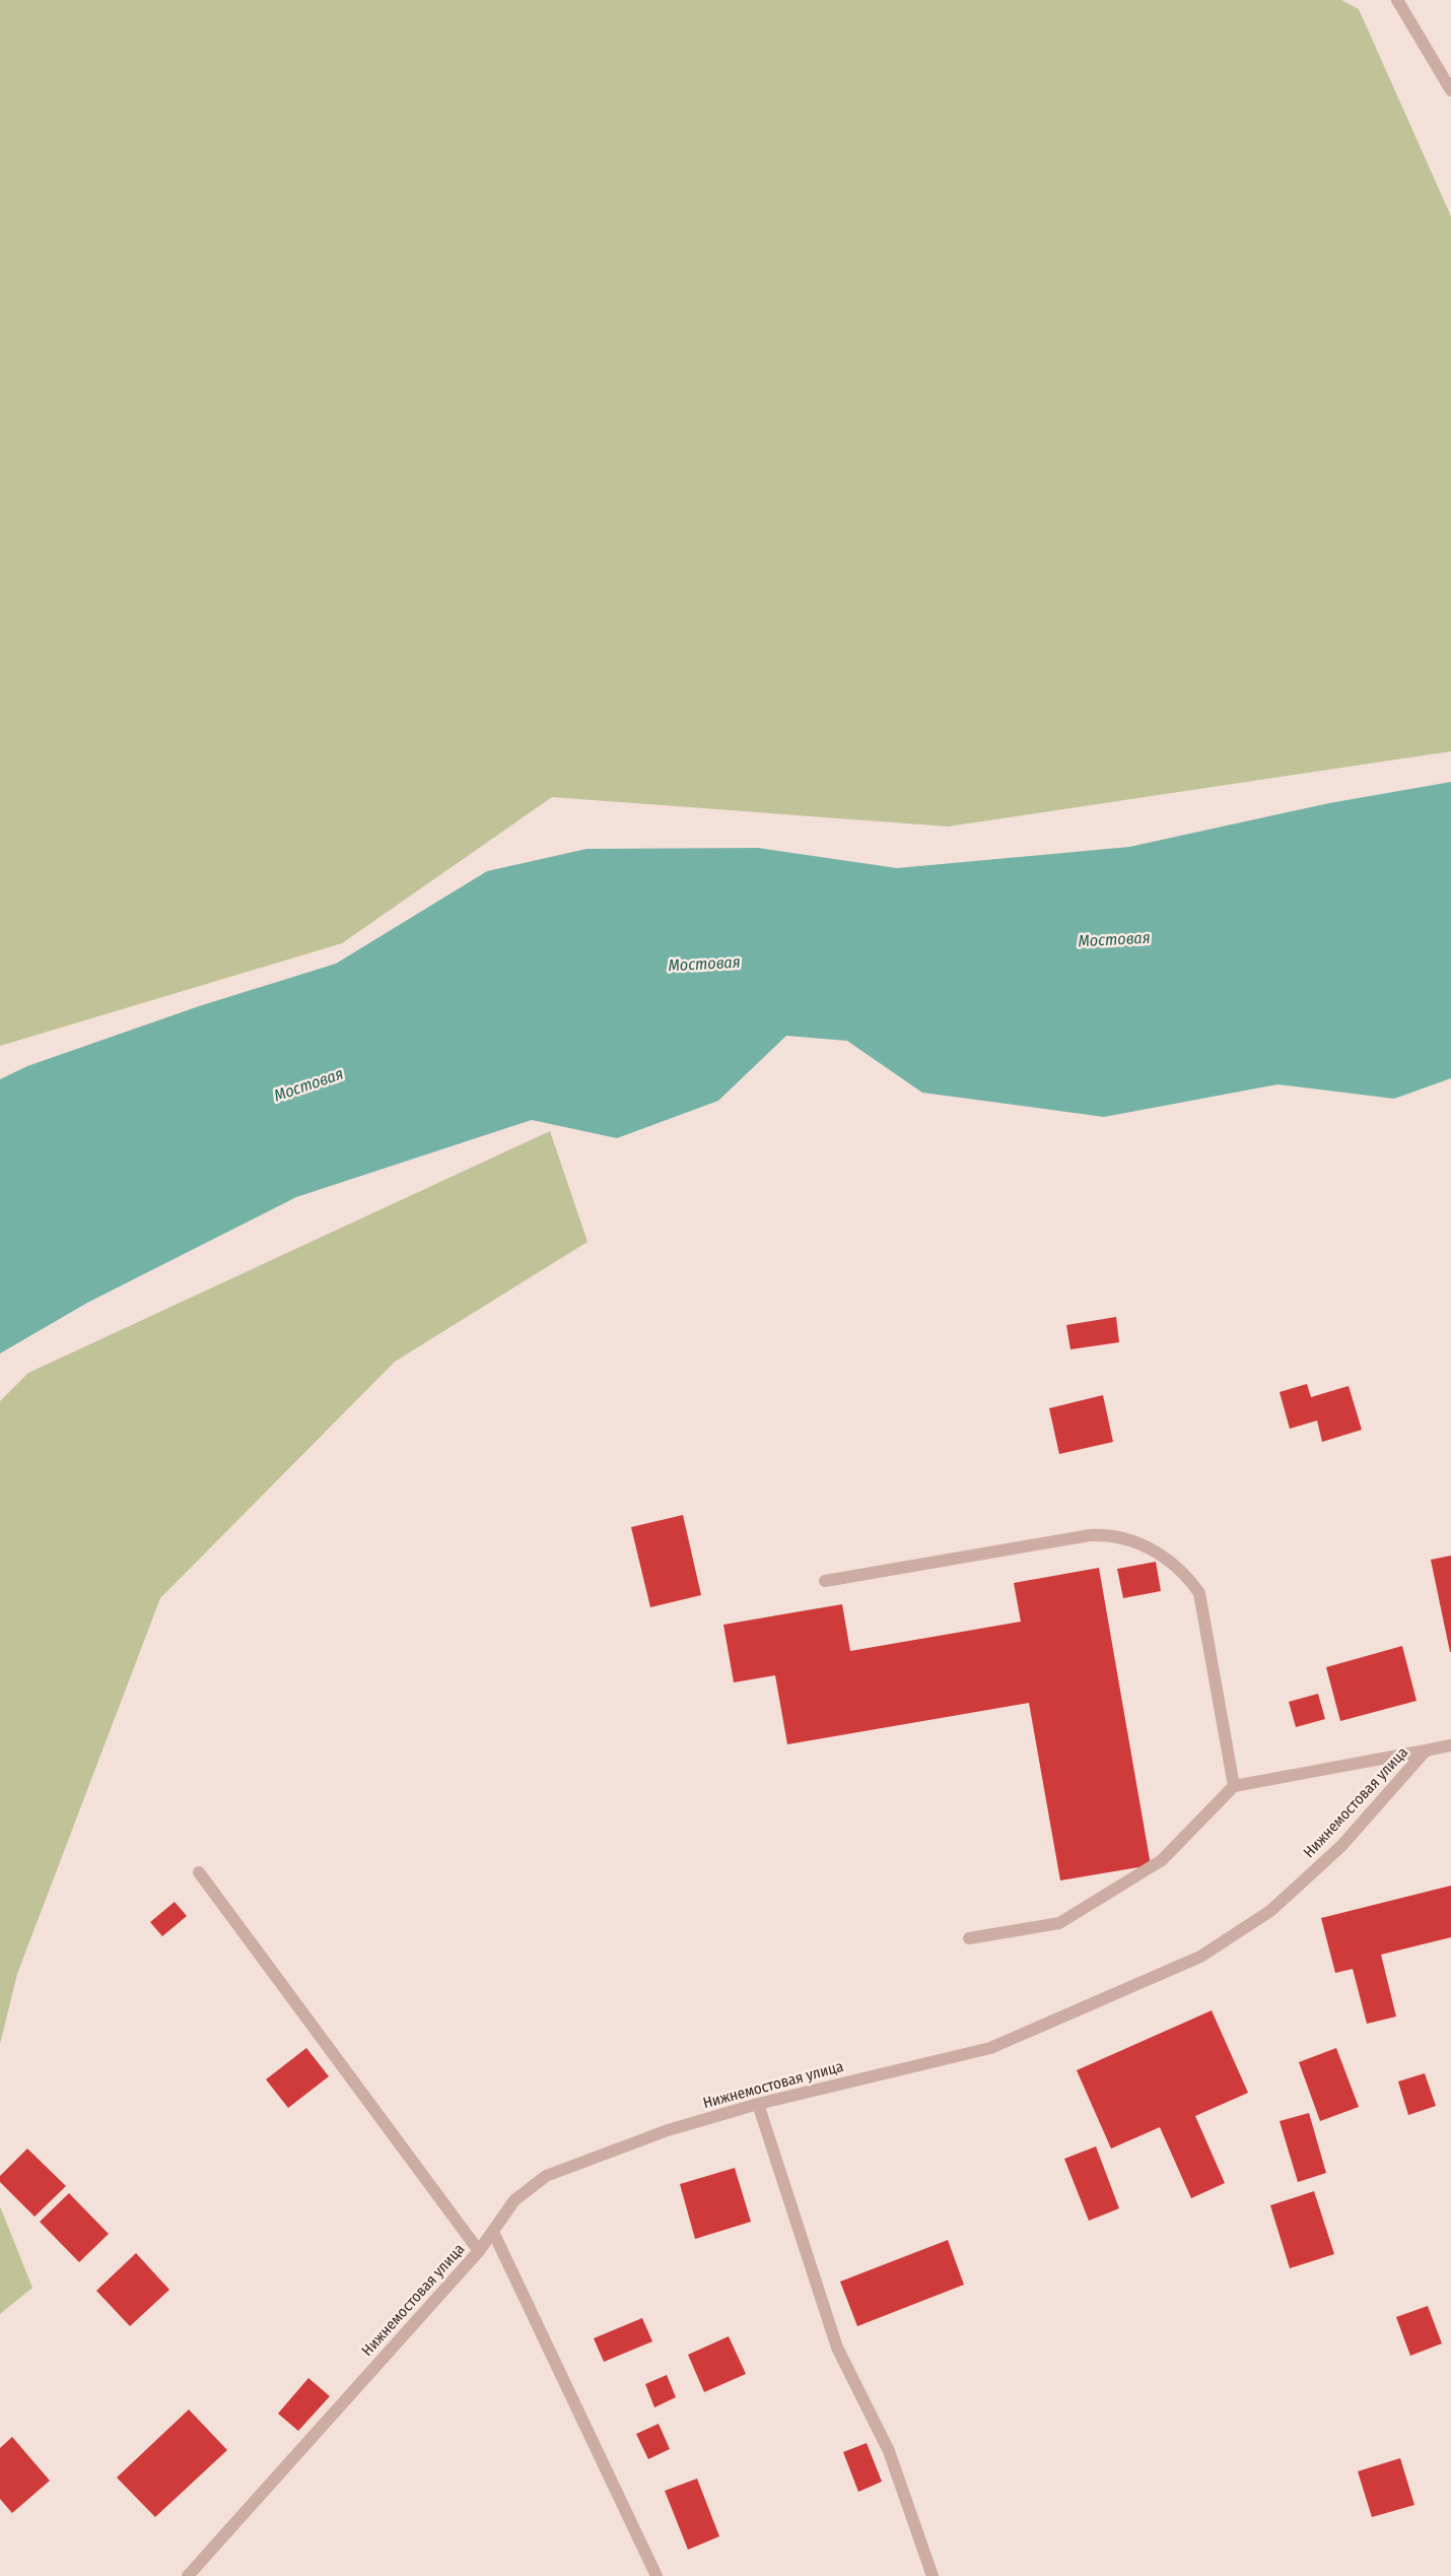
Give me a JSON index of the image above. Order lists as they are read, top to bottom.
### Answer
{
  "streets": {
    "street": ["Нижнемостовая улица"]
  },
  "water": ["Мостовая"]
}
